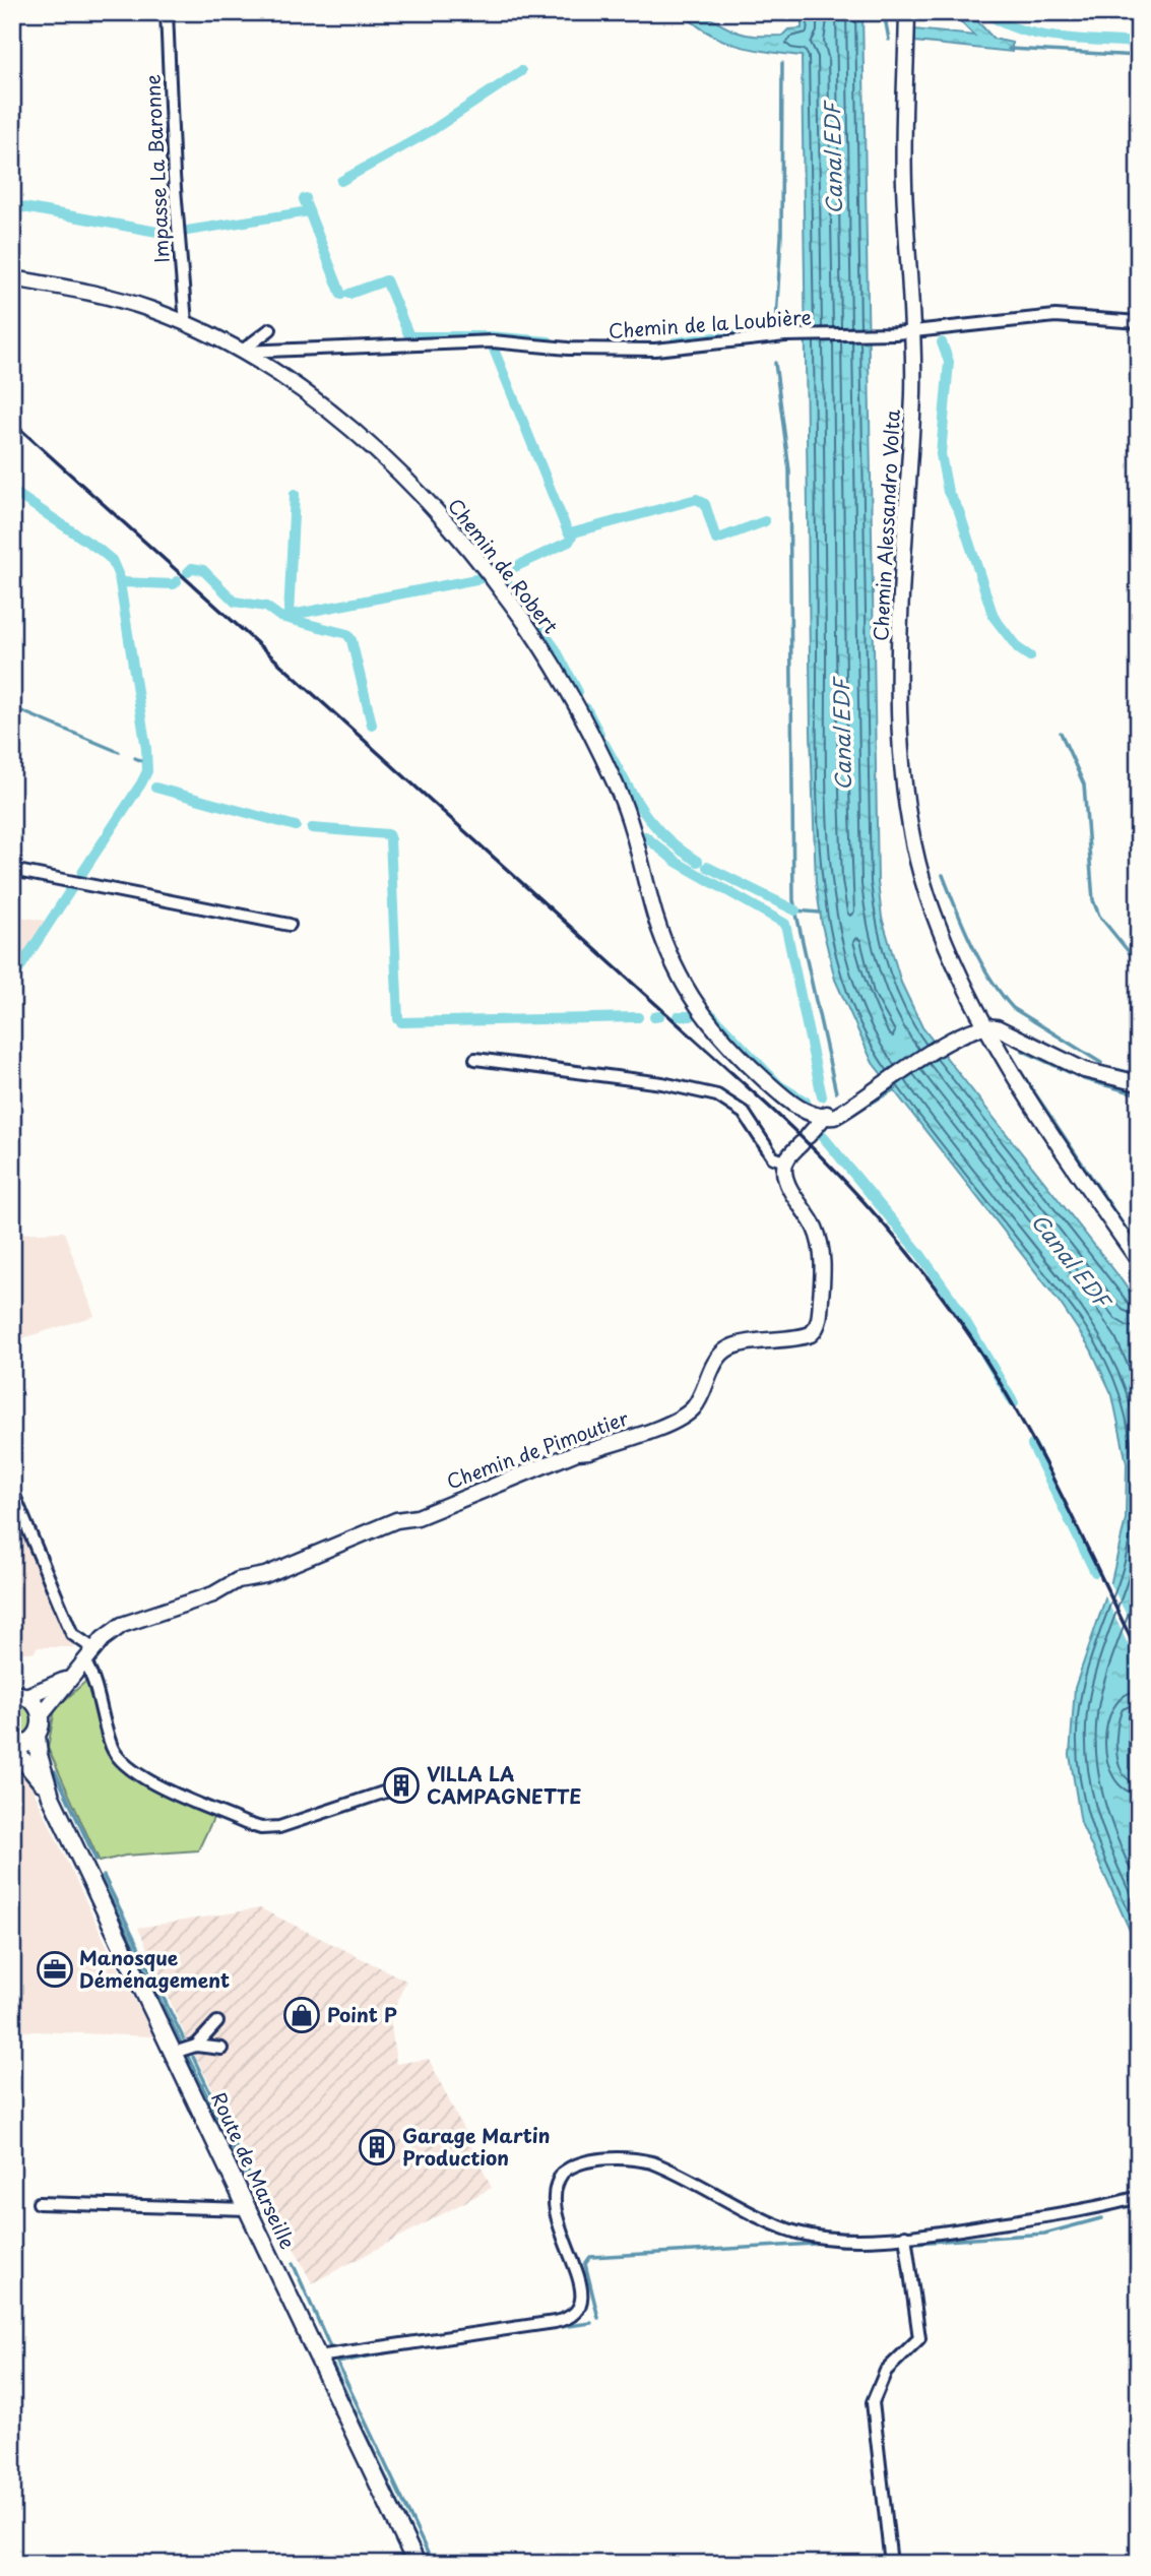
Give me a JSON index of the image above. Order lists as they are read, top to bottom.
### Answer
{
  "streets": {
    "main road": [
      "Chemin Alessandro Volta",
      "Chemin de Robert",
      "Chemin de Pimoutier",
      "Route de Marseille"
    ],
    "street": ["Impasse La Baronne", "Chemin de la Loubière"]
  },
  "crossings": [
    ["Impasse La Baronne", "Chemin de Robert"],
    ["Chemin de la Loubière", "Chemin Alessandro Volta"],
    ["Chemin de la Loubière", "Chemin de Robert"],
    ["Chemin de Pimoutier", "Route de Marseille"]
  ],
  "water": ["Canal EDF"],
  "places": {
    "building": ["VILLA LA CAMPAGNETTE", "Garage Martin Production"],
    "office": ["Manosque Déménagement"],
    "shop": ["Point P"]
  }
}
